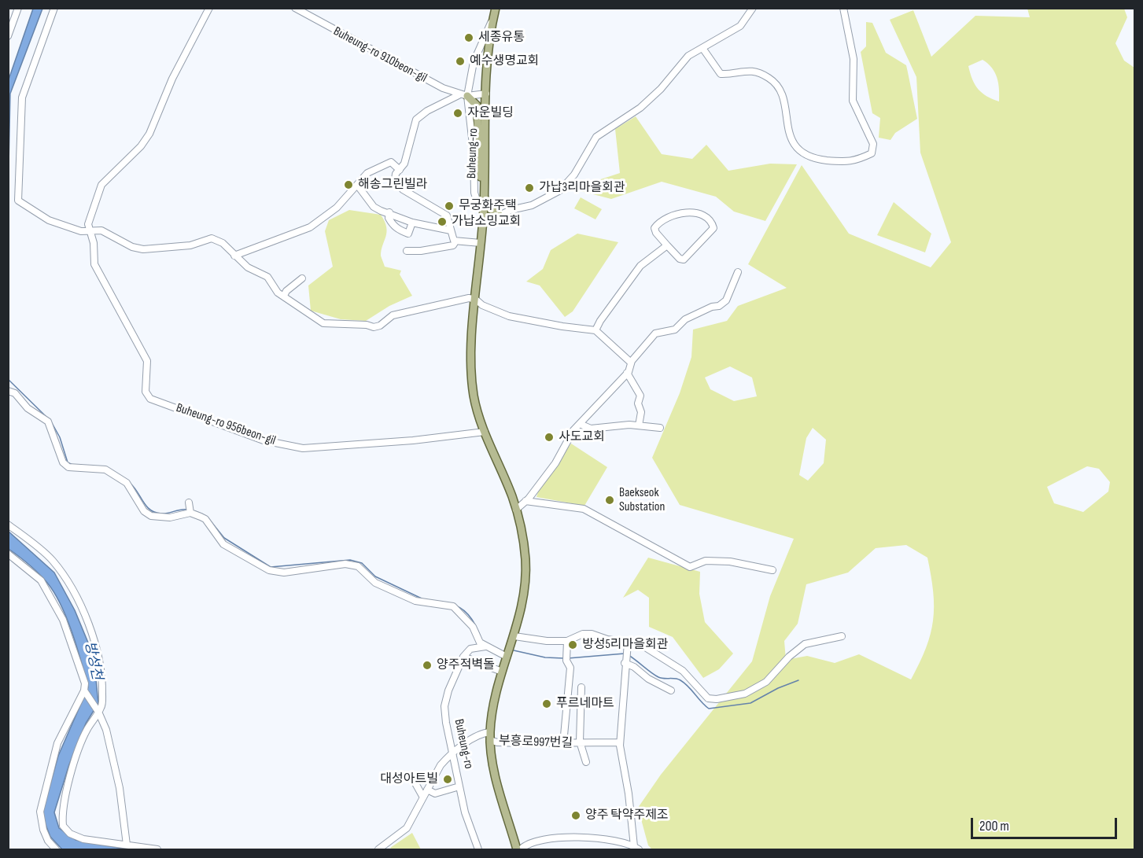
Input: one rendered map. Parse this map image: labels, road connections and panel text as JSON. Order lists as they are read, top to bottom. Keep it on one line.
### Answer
{"streets":{"main road":["Buheung-ro"],"street":["Buheung-ro 910beon-gil","Buheung-ro 956beon-gil","부흥로997번길"]},"crossings":[["Buheung-ro 910beon-gil","Buheung-ro"],["Buheung-ro","Buheung-ro 956beon-gil"],["Buheung-ro","부흥로997번길"]],"water":["방성천"],"places":["세종유통","예수생명교회","자운빌딩","해송그린빌라","가납3리마을회관","무궁화주택","가납소밍교회","사도교회","Baekseok Substation","방성5리마을회관","양주적벽돌","푸르네마트","대성아트빌","양주 탁약주제조"],"scale_bar":"200 m"}
